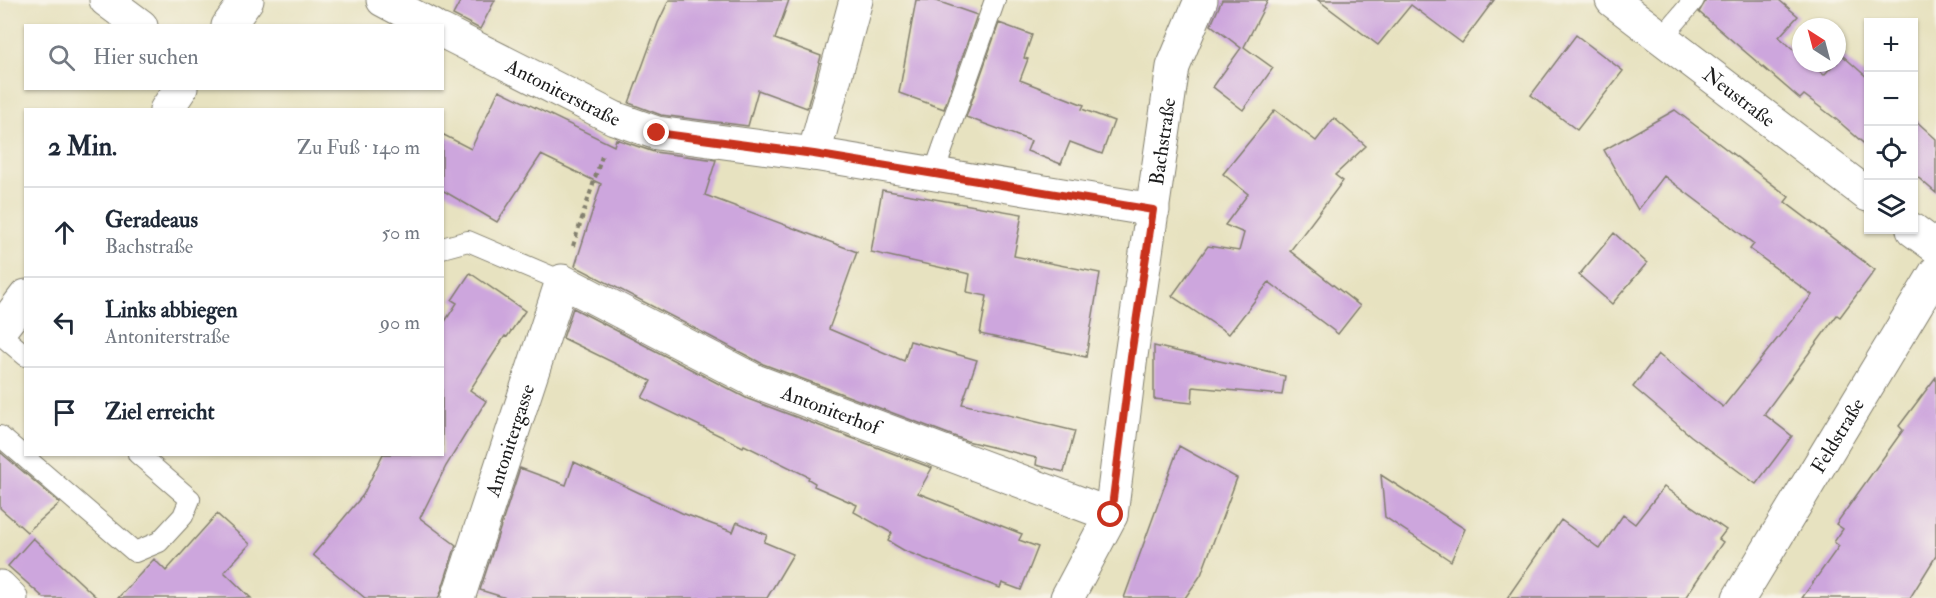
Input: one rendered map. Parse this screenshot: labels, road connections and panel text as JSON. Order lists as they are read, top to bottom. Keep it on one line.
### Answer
{"streets":{"street":["Antoniterstraße","Neustraße","Bachstraße","Antoniterhof","Feldstraße","Antonitergasse"]},"crossings":[["Antoniterstraße","Bachstraße"],["Bachstraße","Antoniterhof"],["Antoniterhof","Antonitergasse"]],"north":"top left","page":{"map_buttons":["+","−"],"search":"Hier suchen","heading":["2 Min.","Zu Fuß · 140 m"],"list":[["Geradeaus","Bachstraße","50 m"],["Links abbiegen","Antoniterstraße","90 m"],"Ziel erreicht"]}}
